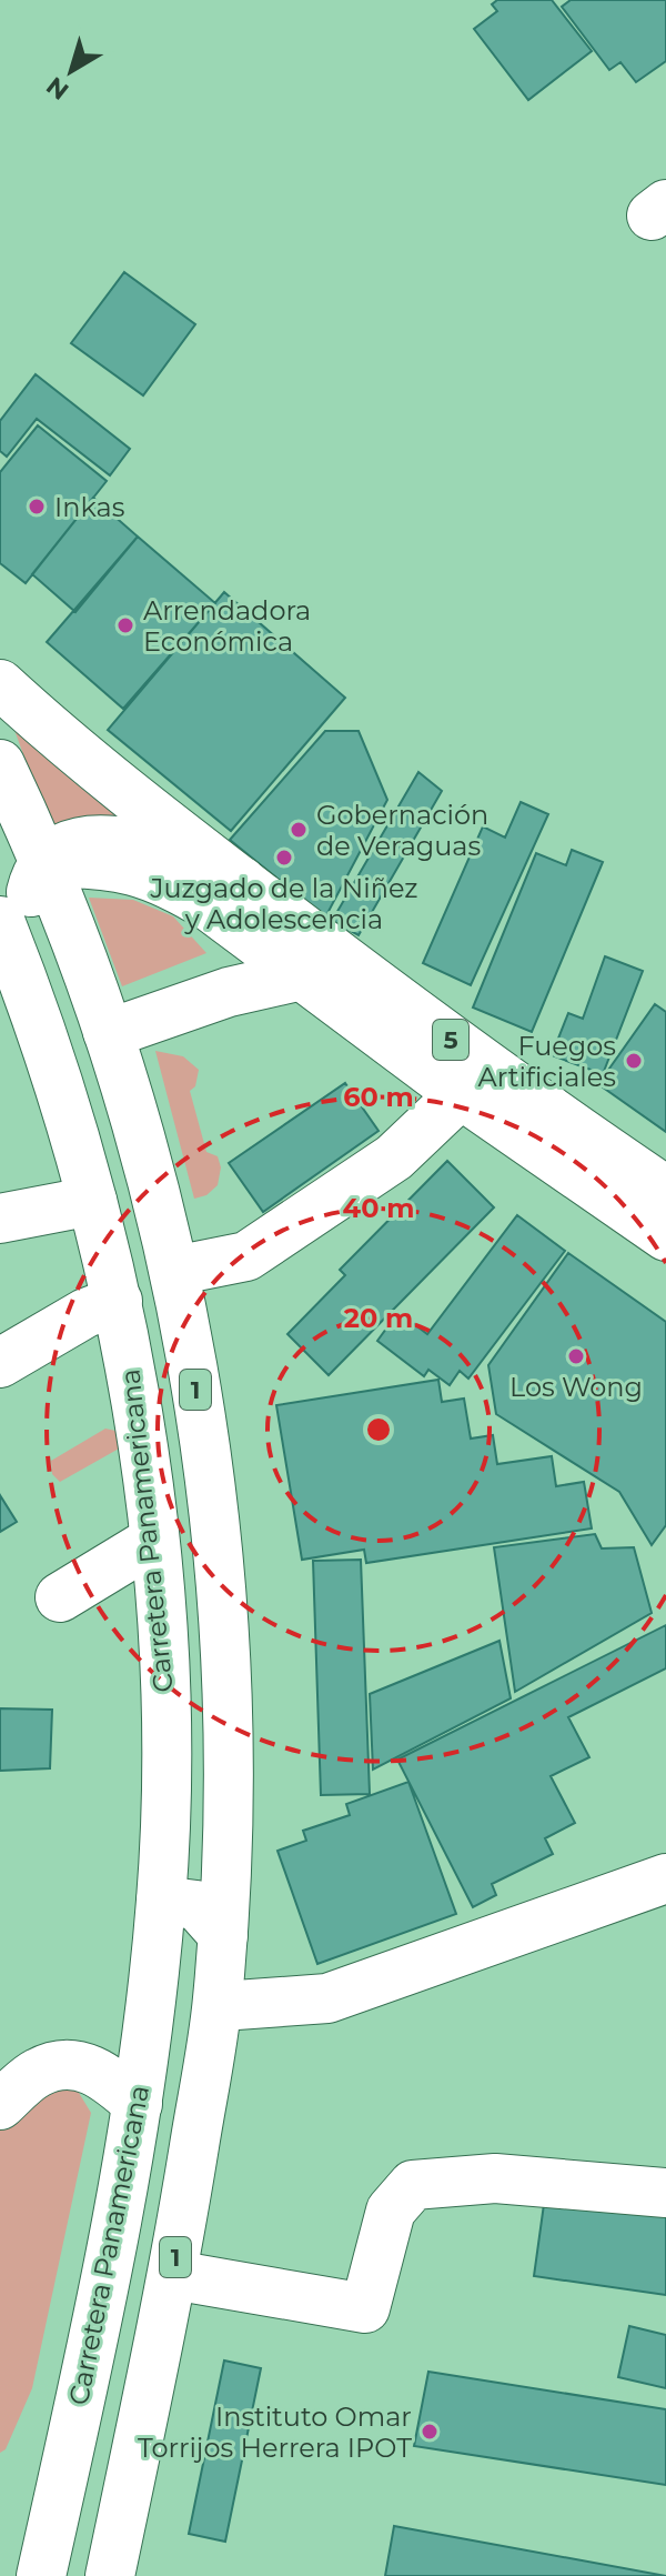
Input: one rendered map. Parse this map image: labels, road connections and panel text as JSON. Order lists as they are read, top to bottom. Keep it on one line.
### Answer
{"streets":{"main road":["5","1","Carretera Panamericana"]},"crossings":[["5","1"]],"places":["Inkas","Arrendadora Económica","Gobernación de Veraguas","Juzgado de la Niñez y Adolescencia","Fuegos Artificiales","Los Wong","Instituto Omar Torrijos Herrera IPOT"],"north":"bottom left","rings":["60 m","40 m","20 m"]}
